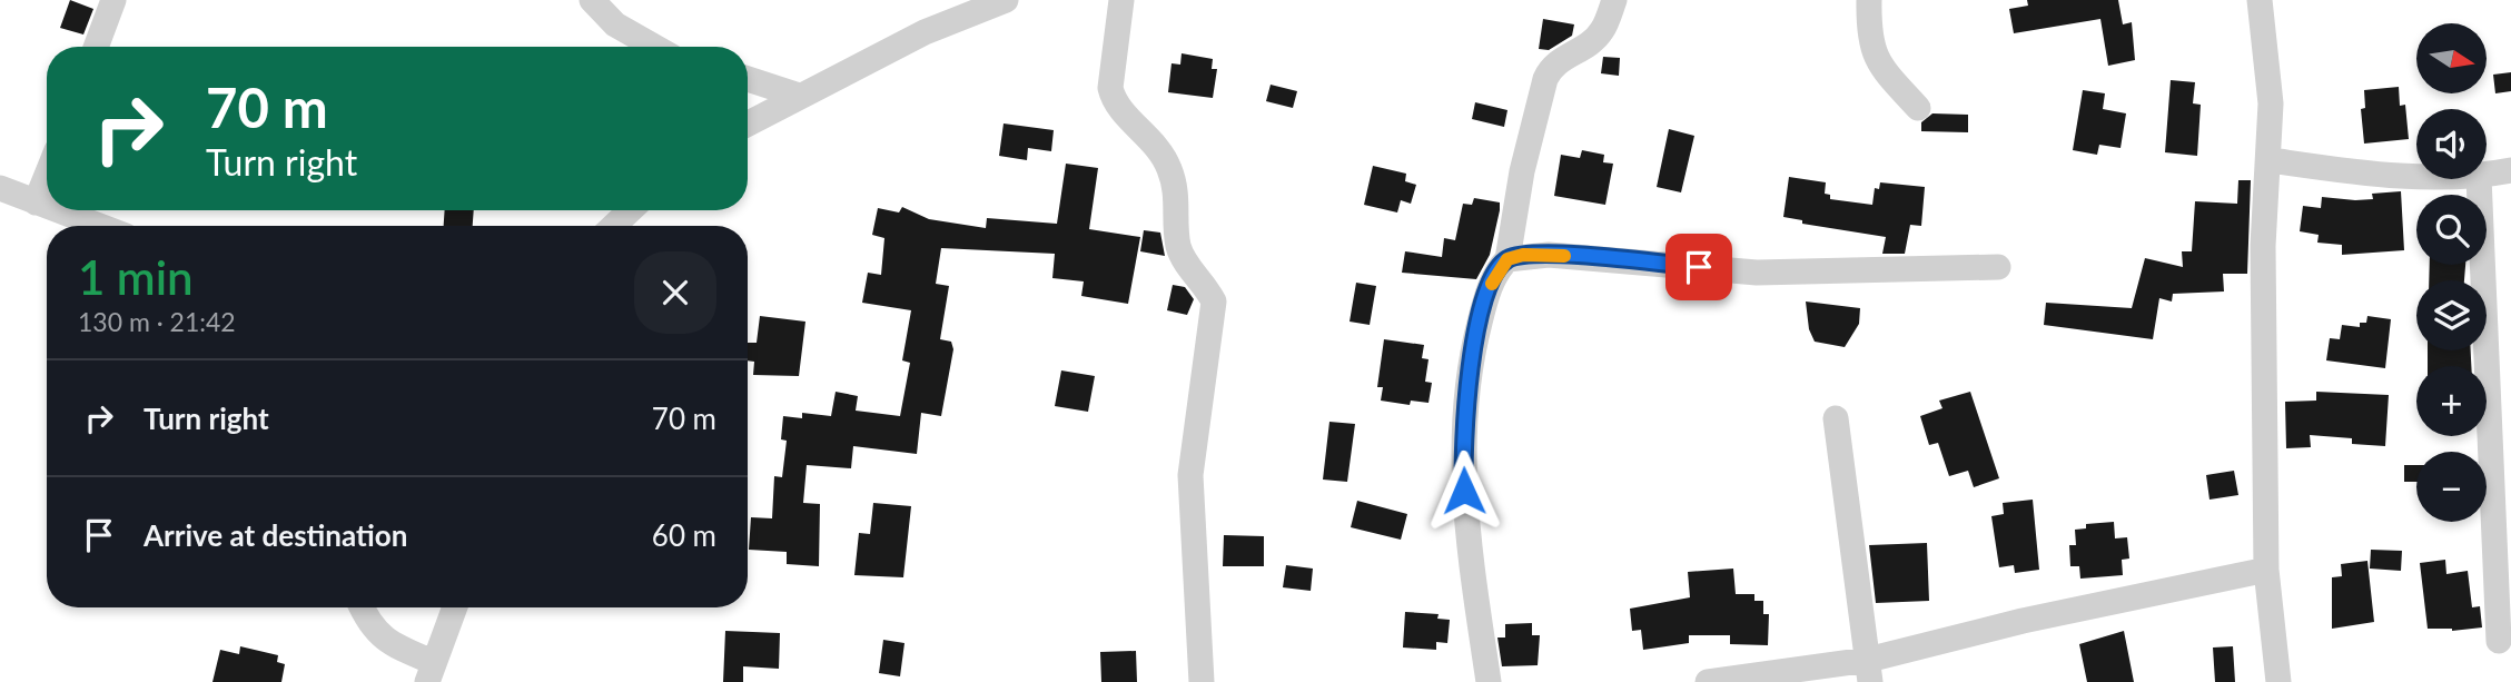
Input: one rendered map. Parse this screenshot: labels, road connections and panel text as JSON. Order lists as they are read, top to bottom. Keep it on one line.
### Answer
{"north":"right","page":{"map_buttons":["+","−"],"turn":["70 m","Turn right"],"heading":["1 min","130 m · 21:42"],"list":[{"name":"Turn right","value":"70 m"},{"name":"Arrive at destination","value":"60 m"}]}}
